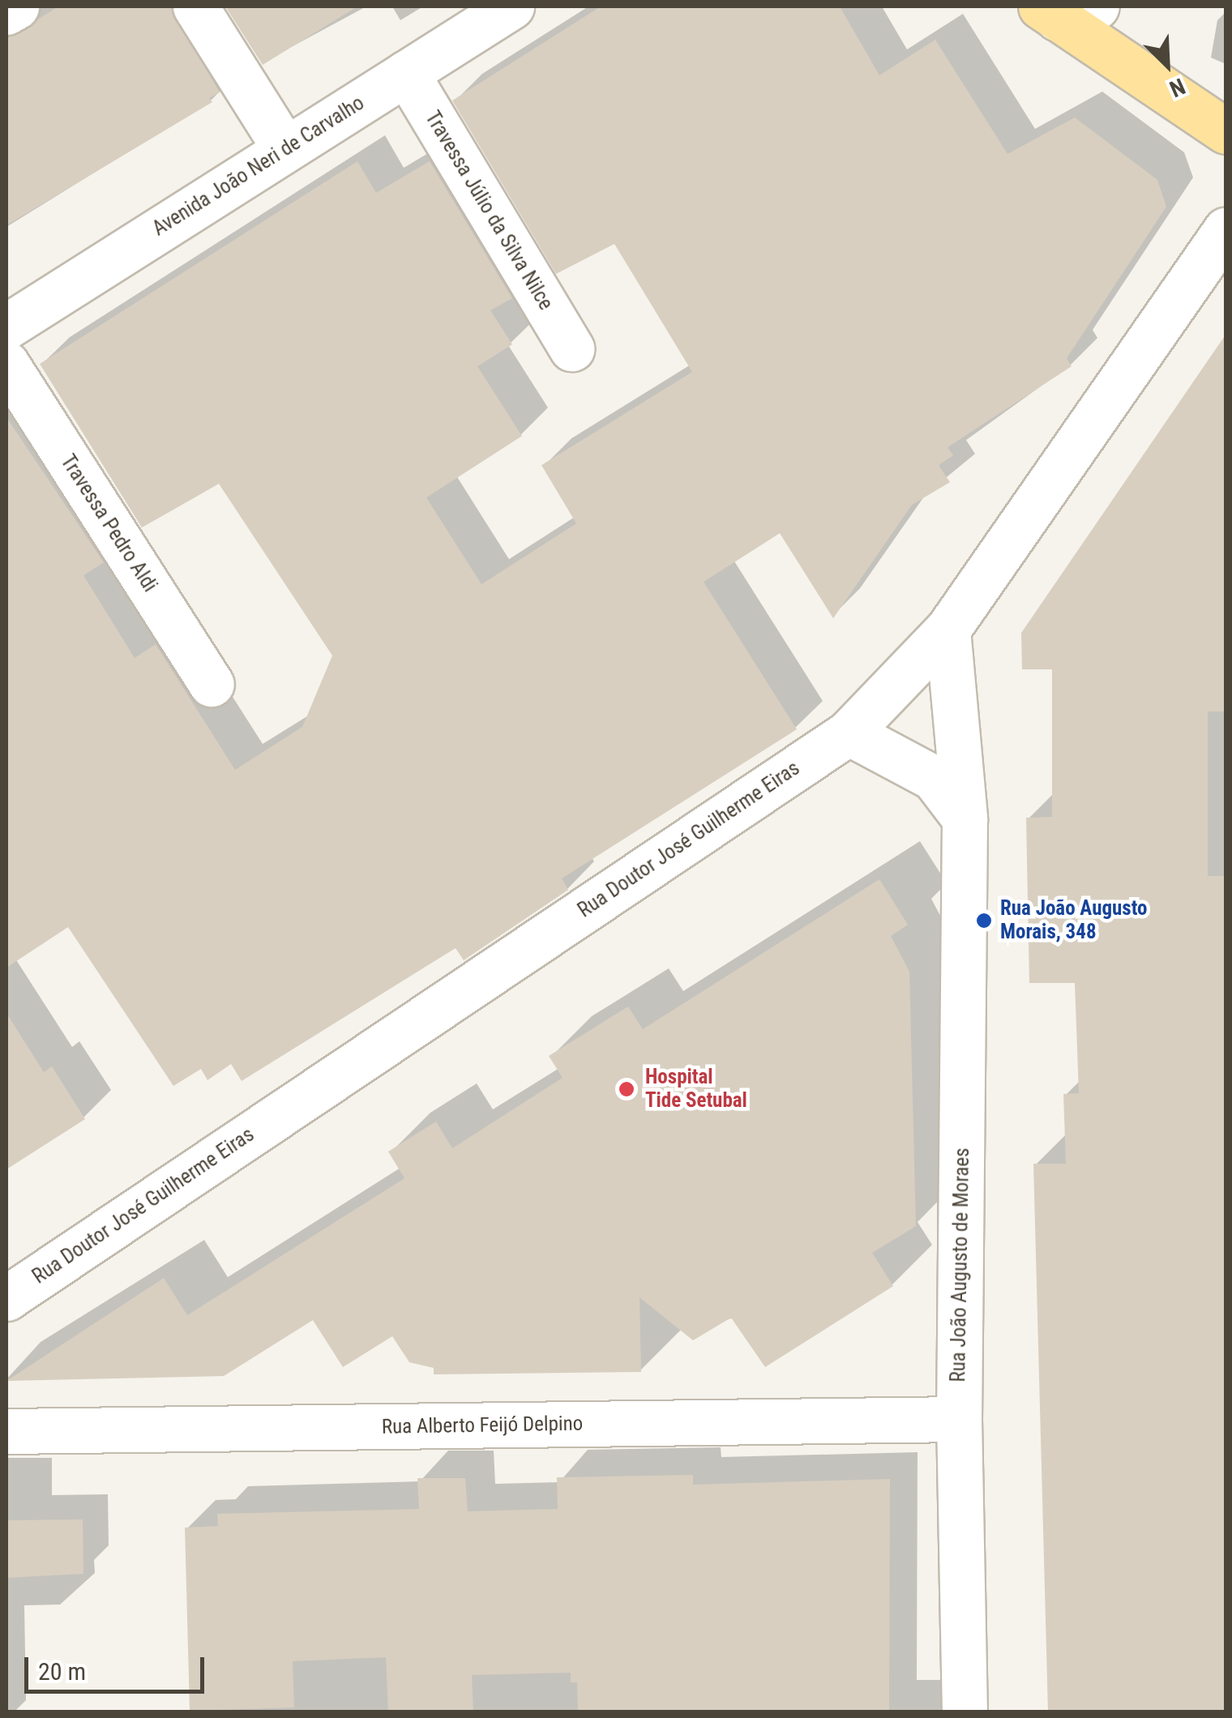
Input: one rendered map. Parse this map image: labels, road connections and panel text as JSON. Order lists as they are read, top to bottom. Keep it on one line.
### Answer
{"streets":{"street":["Avenida João Neri de Carvalho","Travessa Júlio da Silva Nilce","Travessa Pedro Aldi","Rua Doutor José Guilherme Eiras","Rua João Augusto de Moraes","Rua Alberto Feijó Delpino"]},"crossings":[["Avenida João Neri de Carvalho","Travessa Júlio da Silva Nilce"],["Rua Doutor José Guilherme Eiras","Rua João Augusto de Moraes"],["Rua João Augusto de Moraes","Rua Alberto Feijó Delpino"]],"places":["Rua João Augusto Morais, 348","Hospital Tide Setubal"],"scale_bar":"20 m","north":"bottom right"}
